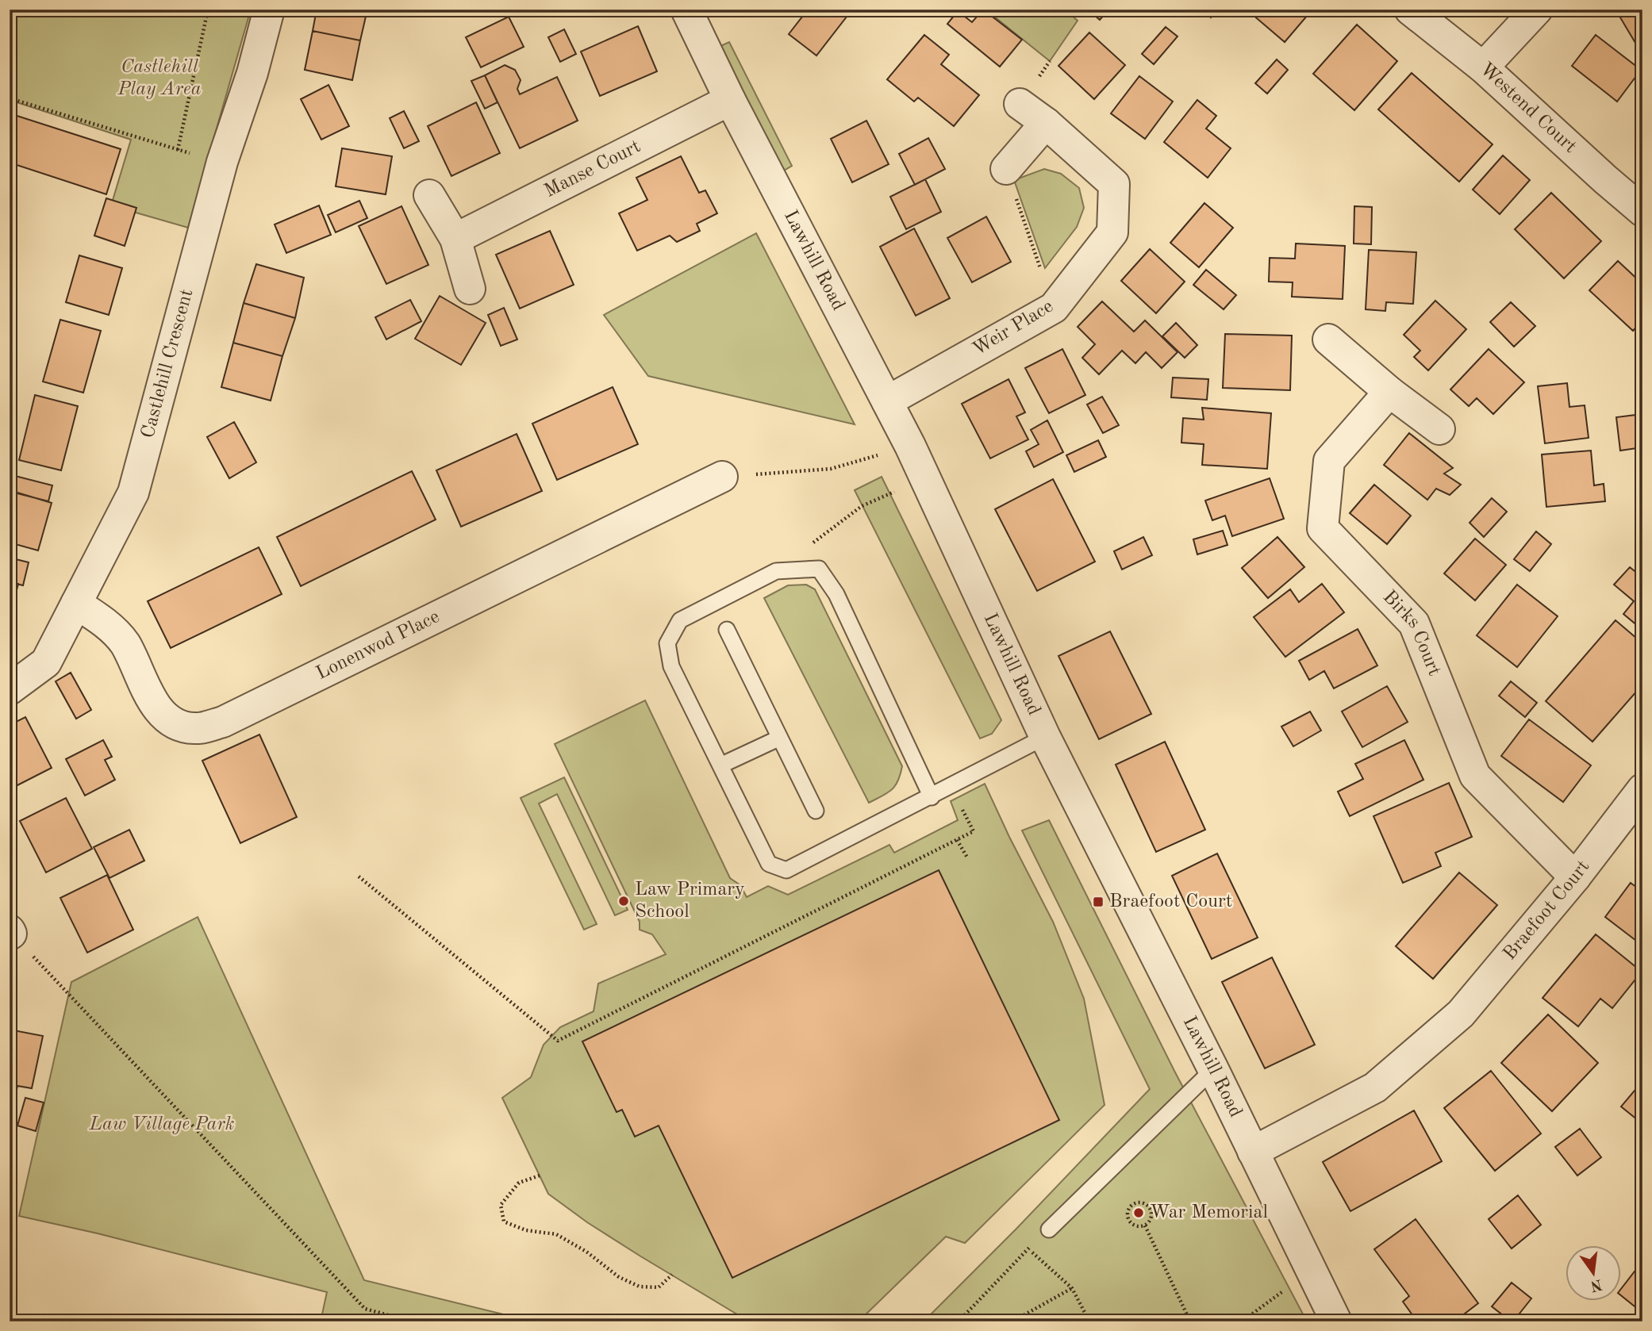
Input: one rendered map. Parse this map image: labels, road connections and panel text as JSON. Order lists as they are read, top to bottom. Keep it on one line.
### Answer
{"streets":{"street":["Westend Court","Manse Court","Lawhill Road","Weir Place","Castlehill Crescent","Birks Court","Lonenwod Place","Braefoot Court"]},"crossings":[["Manse Court","Lawhill Road"],["Lawhill Road","Weir Place"],["Lawhill Road","Braefoot Court"],["Castlehill Crescent","Lonenwod Place"],["Birks Court","Braefoot Court"]],"parks":["Castlehill Play Area","Law Village Park"],"places":{"other":["Law Primary School","War Memorial"],"transit":["Braefoot Court"]},"north":"bottom"}
